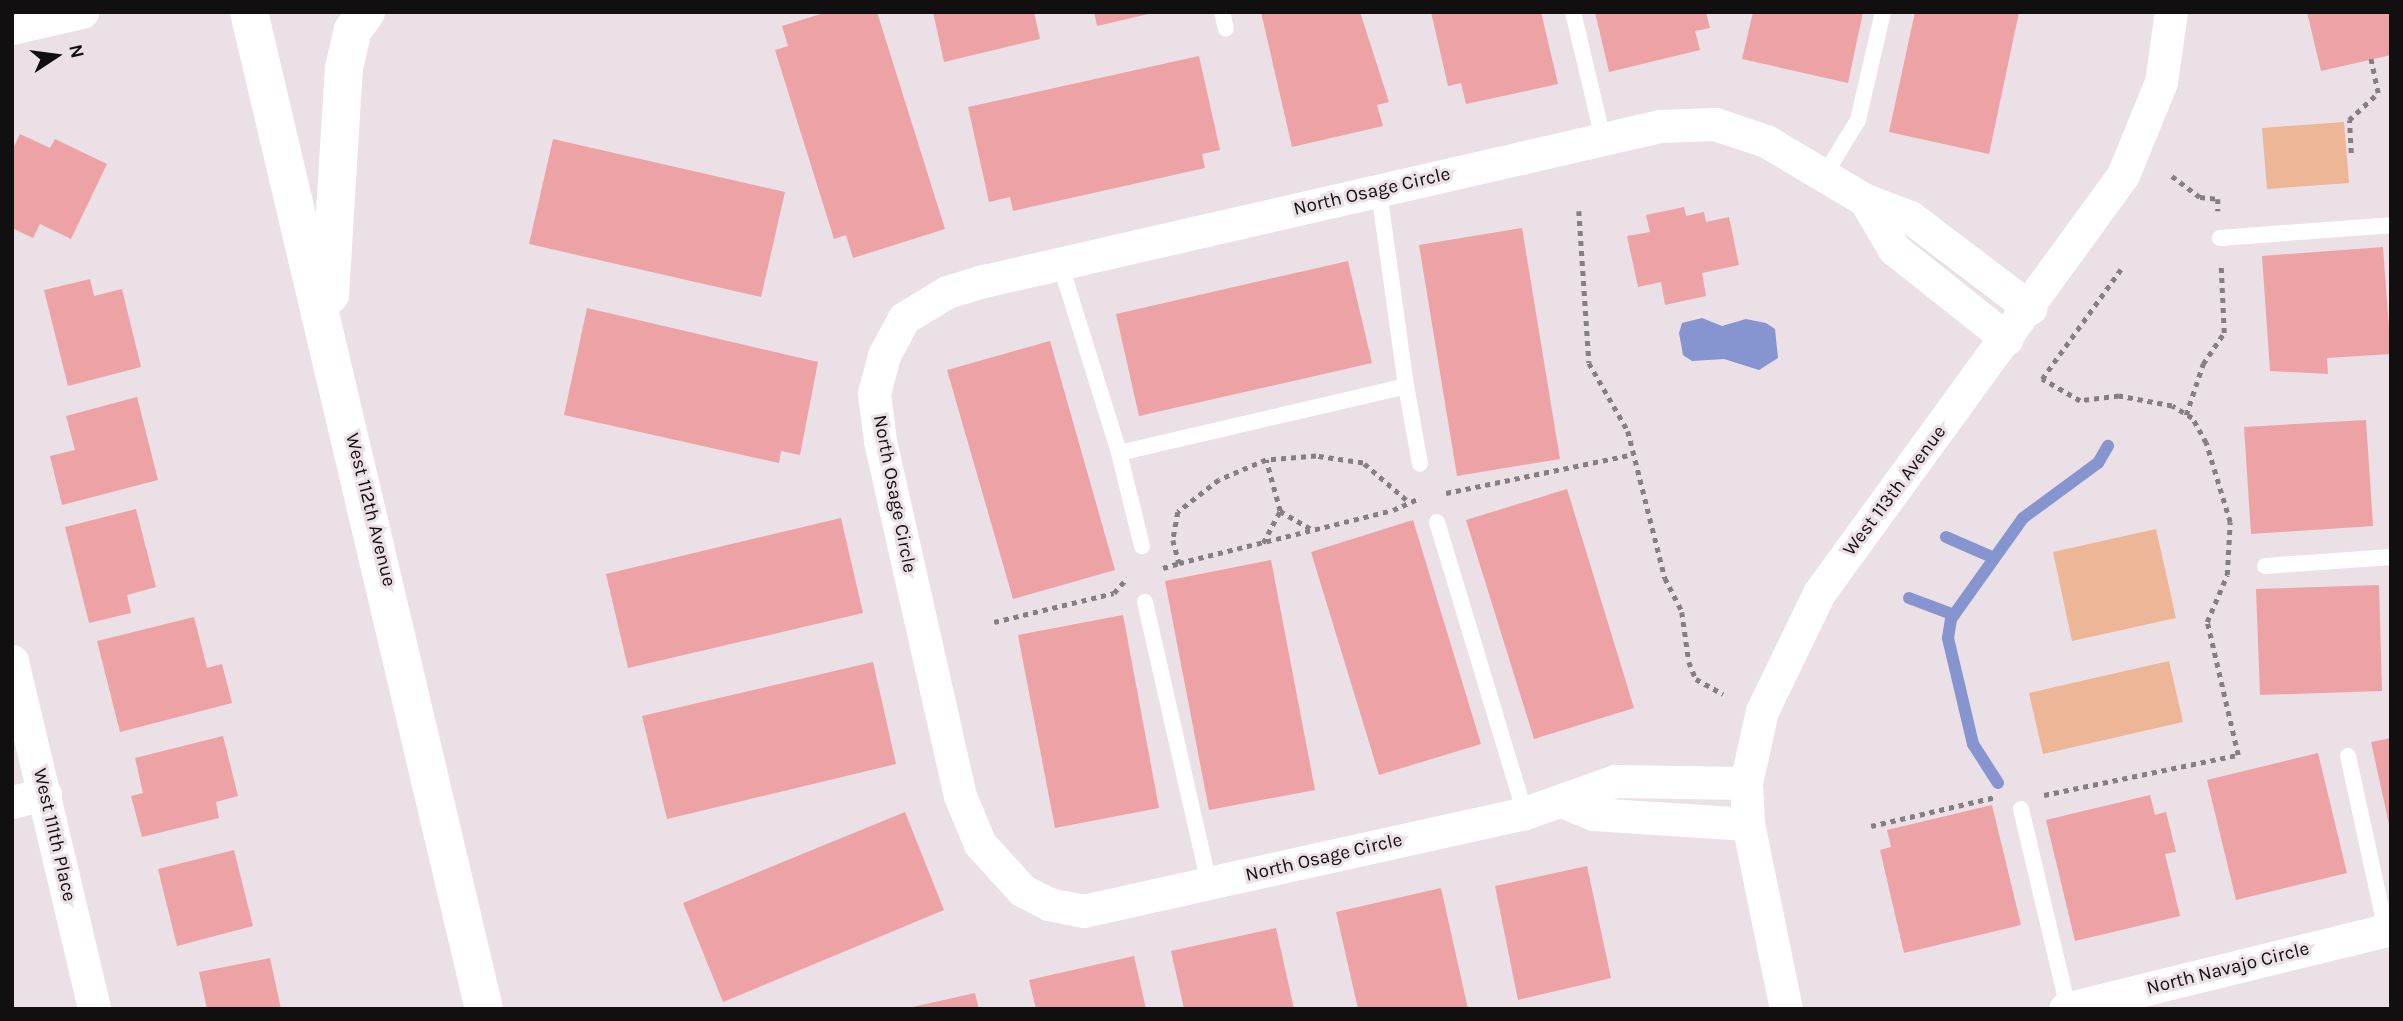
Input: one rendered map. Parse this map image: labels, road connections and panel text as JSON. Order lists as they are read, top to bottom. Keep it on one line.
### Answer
{"streets":{"main road":["West 112th Avenue"],"street":["North Osage Circle","West 113th Avenue","West 111th Place","North Navajo Circle"]},"crossings":[["North Osage Circle","West 113th Avenue"]],"north":"right"}
